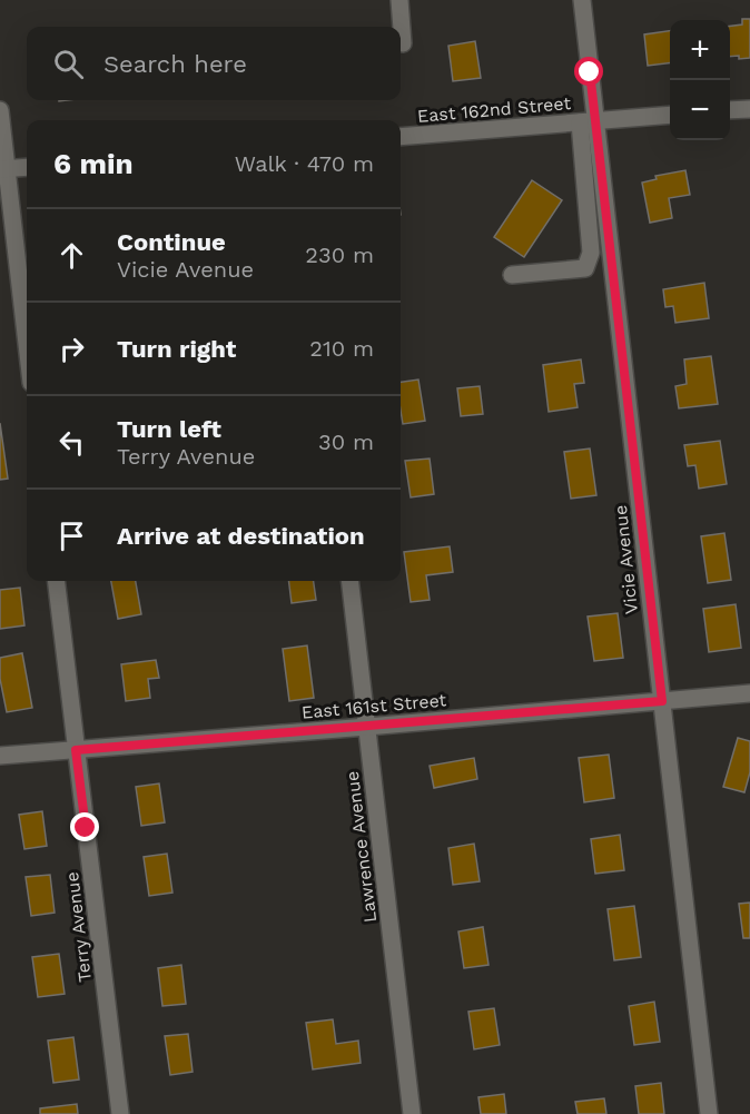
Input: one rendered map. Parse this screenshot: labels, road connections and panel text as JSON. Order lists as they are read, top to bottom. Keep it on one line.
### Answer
{"streets":{"street":["East 162nd Street","Vicie Avenue","East 161st Street","Lawrence Avenue","Terry Avenue"]},"crossings":[["East 162nd Street","Vicie Avenue"],["Vicie Avenue","East 161st Street"],["East 161st Street","Lawrence Avenue"],["East 161st Street","Terry Avenue"]],"page":{"map_buttons":["+","−"],"search":"Search here","heading":["6 min","Walk · 470 m"],"list":[["Continue","Vicie Avenue","230 m"],["Turn right","210 m"],["Turn left","Terry Avenue","30 m"],"Arrive at destination"]}}
